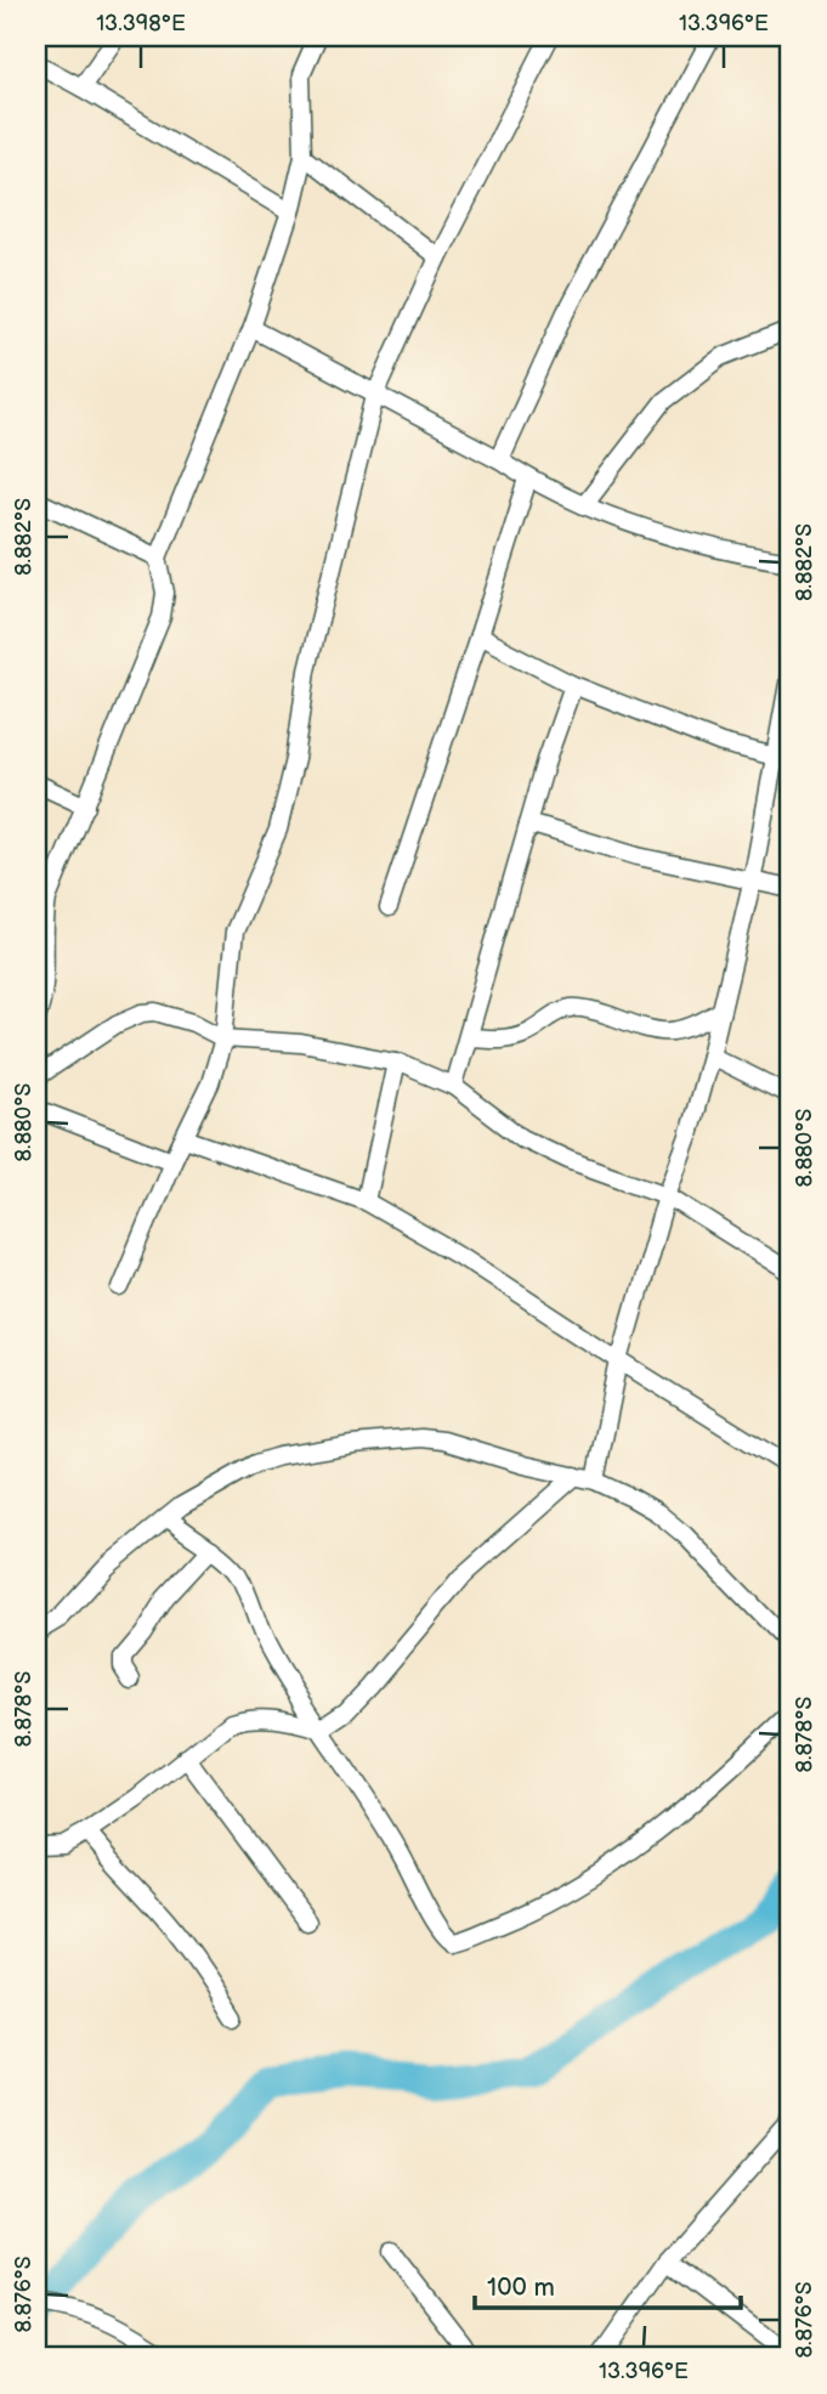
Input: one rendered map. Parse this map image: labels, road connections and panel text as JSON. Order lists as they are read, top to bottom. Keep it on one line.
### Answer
{"scale_bar":"100 m","coordinates":["13.398°E","13.396°E","8.882°S","8.880°S","8.878°S","8.876°S"]}
